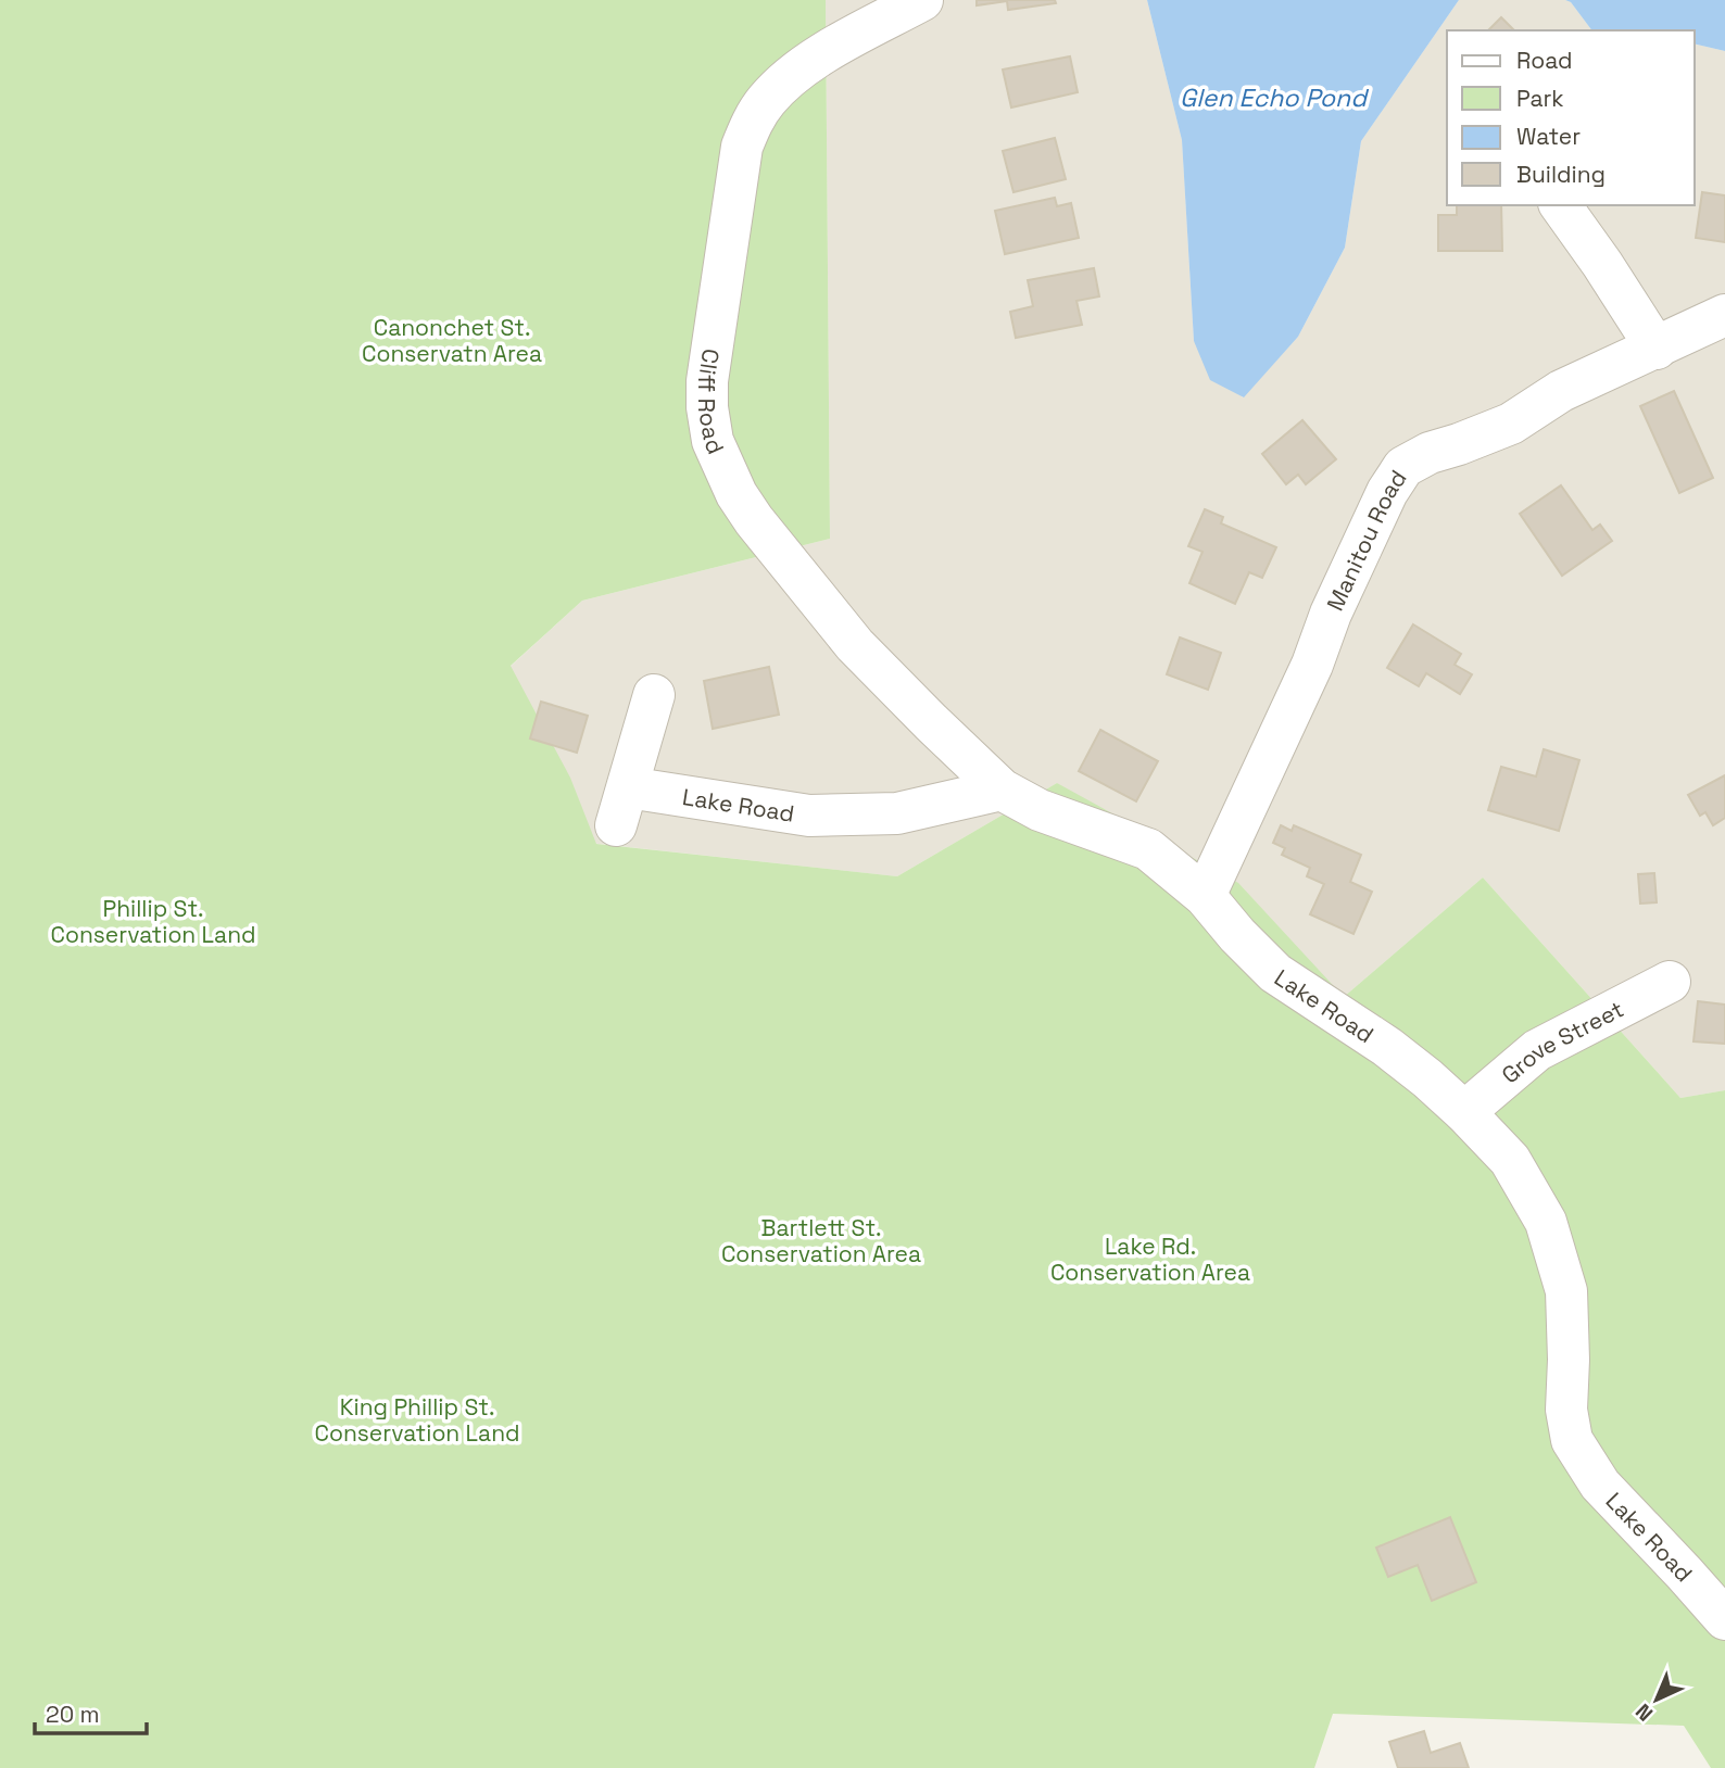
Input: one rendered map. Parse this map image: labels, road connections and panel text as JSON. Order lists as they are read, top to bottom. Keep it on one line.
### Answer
{"streets":{"street":["Cliff Road","Manitou Road","Lake Road","Grove Street"]},"crossings":[["Cliff Road","Lake Road"],["Manitou Road","Lake Road"],["Lake Road","Grove Street"]],"water":["Glen Echo Pond"],"parks":["Canonchet St. Conservatn Area","Phillip St. Conservation Land","Bartlett St. Conservation Area","Lake Rd. Conservation Area","King Phillip St. Conservation Land"],"legend":["Road","Park","Water","Building"],"scale_bar":"20 m","north":"bottom left"}
